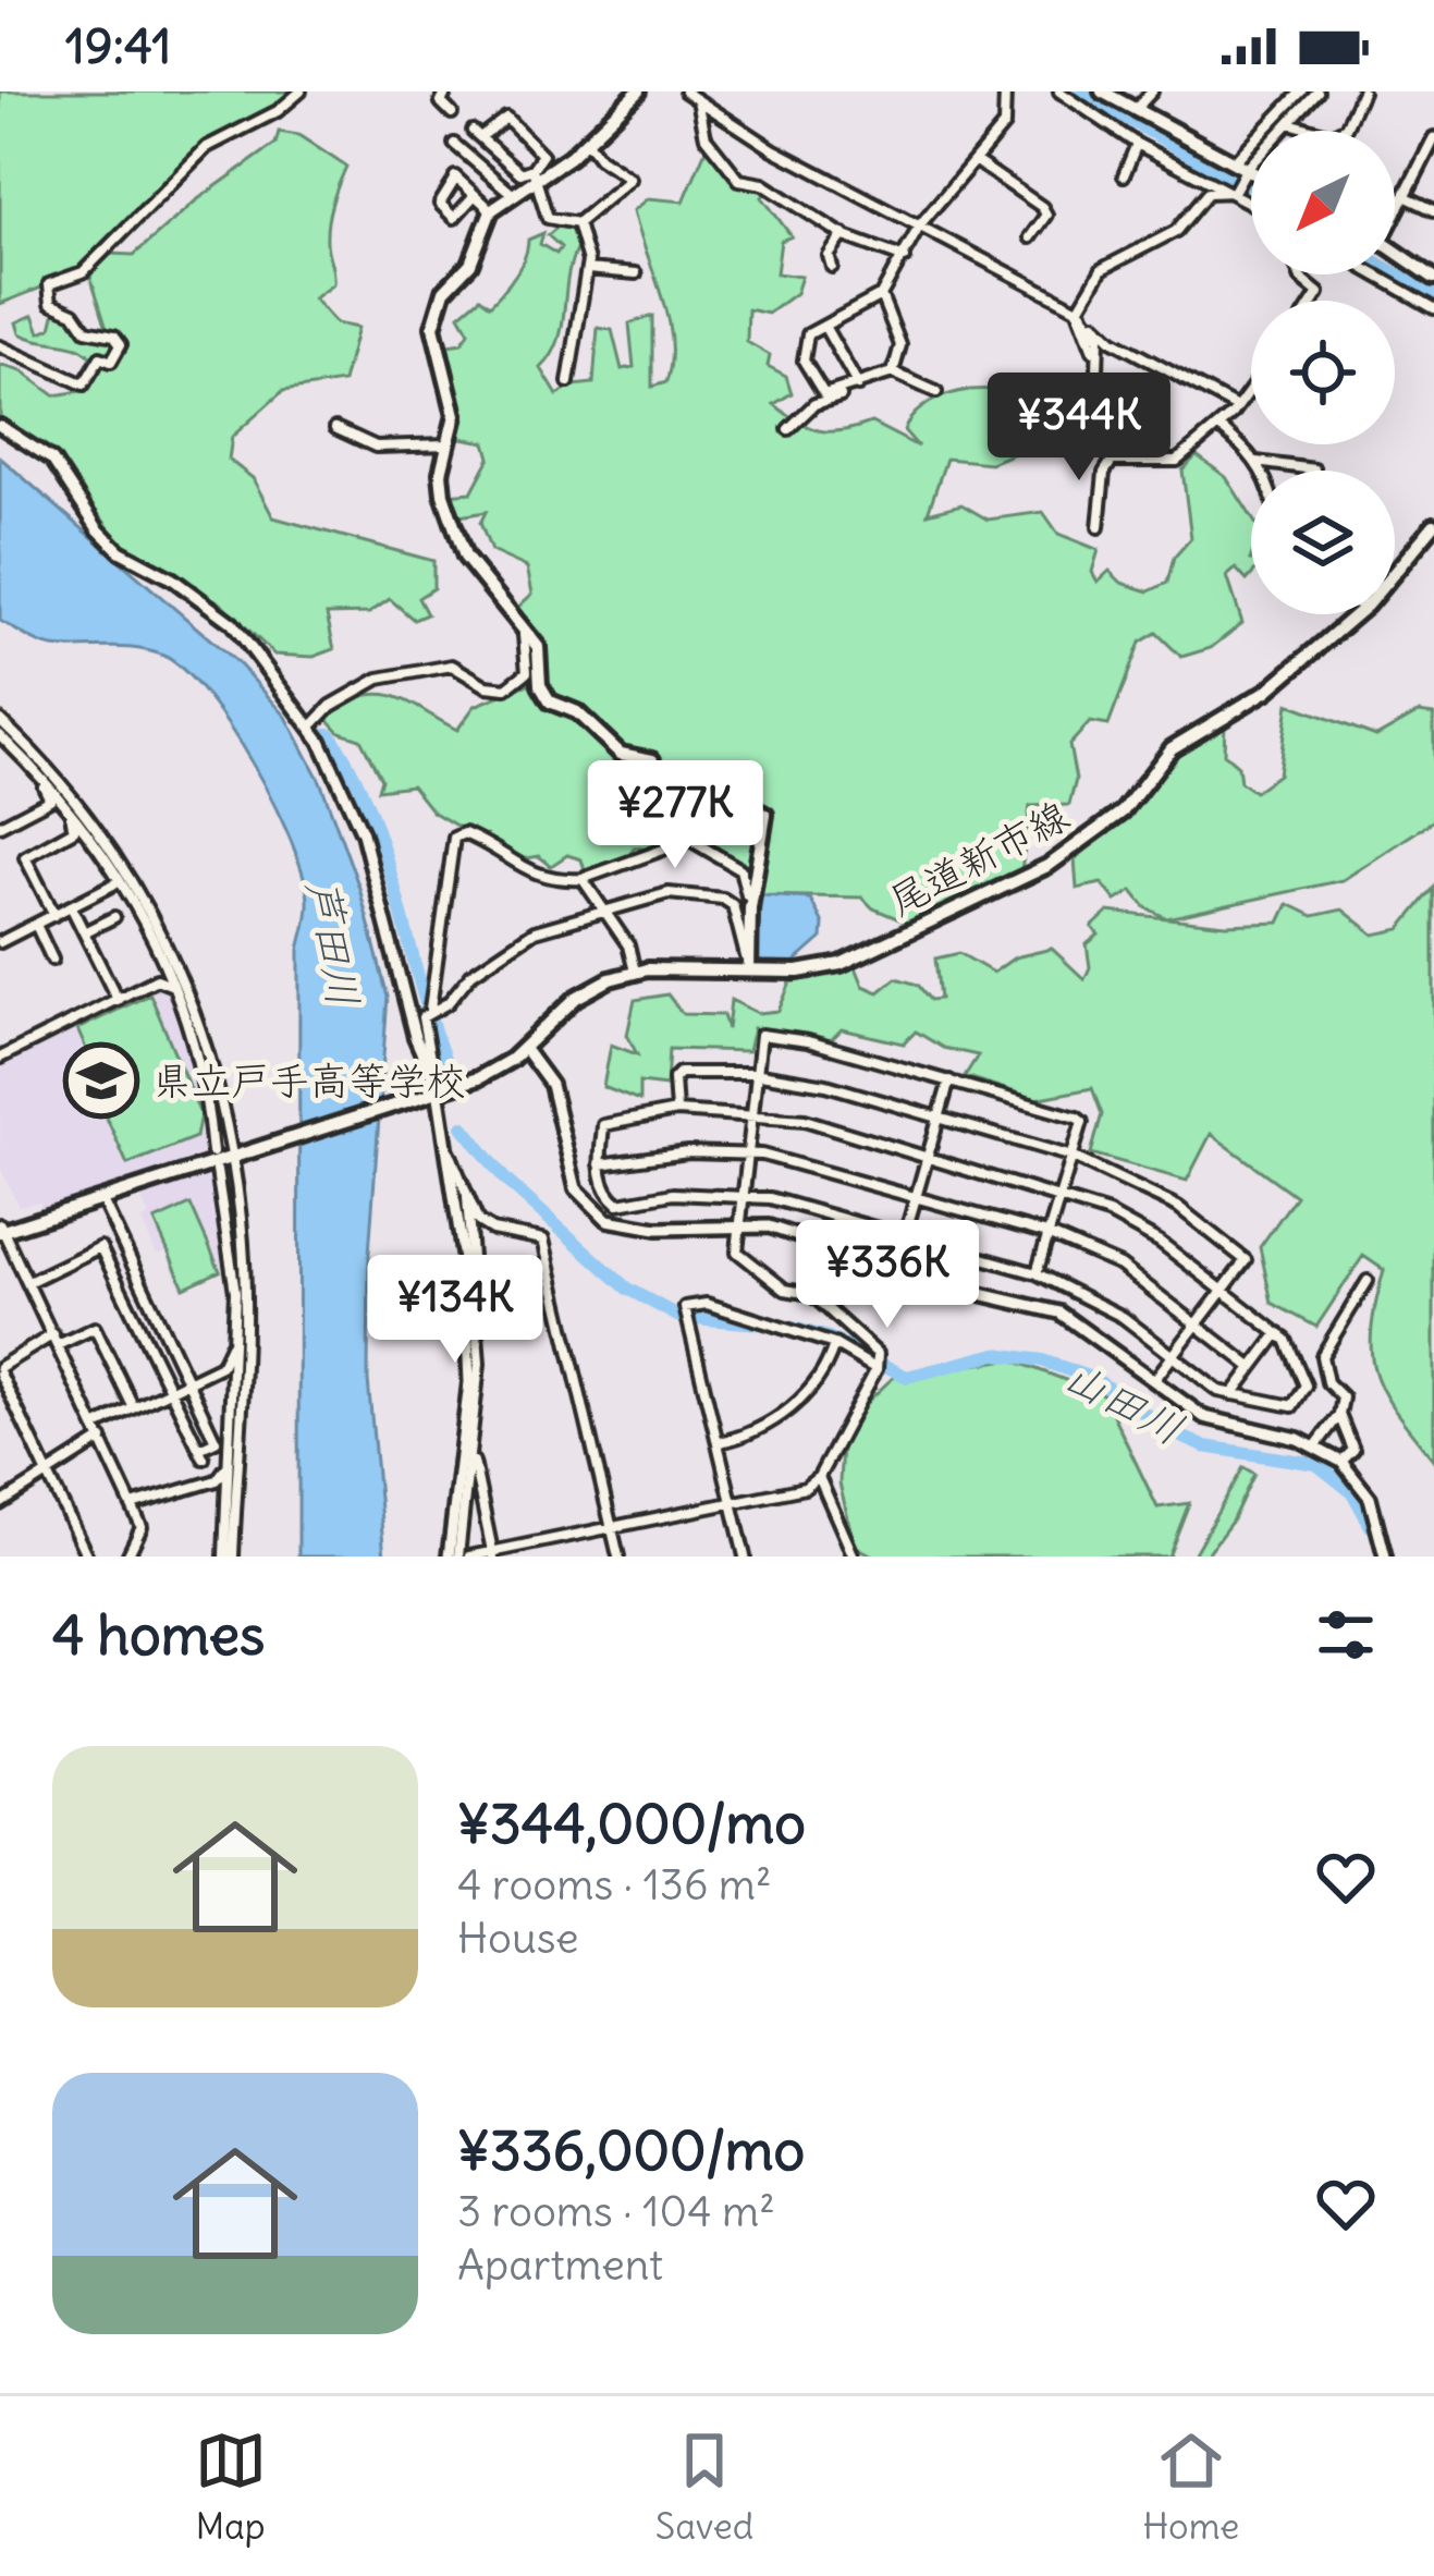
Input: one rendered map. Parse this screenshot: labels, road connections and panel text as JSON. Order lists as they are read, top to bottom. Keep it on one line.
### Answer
{"streets":{"main road":["尾道新市線"]},"water":["芦田川","山田川"],"places":{"school or university":["県立戸手高等学校"]},"north":"bottom left","page":{"status":"19:41","price":["¥344K","¥277K","¥336K","¥134K"],"heading":"4 homes","list":[{"name":"¥344,000/mo","note":"4 rooms · 136 m² · House"},{"name":"¥336,000/mo","note":"3 rooms · 104 m² · Apartment"}],"tabs":["Map","Saved","Home"]}}
